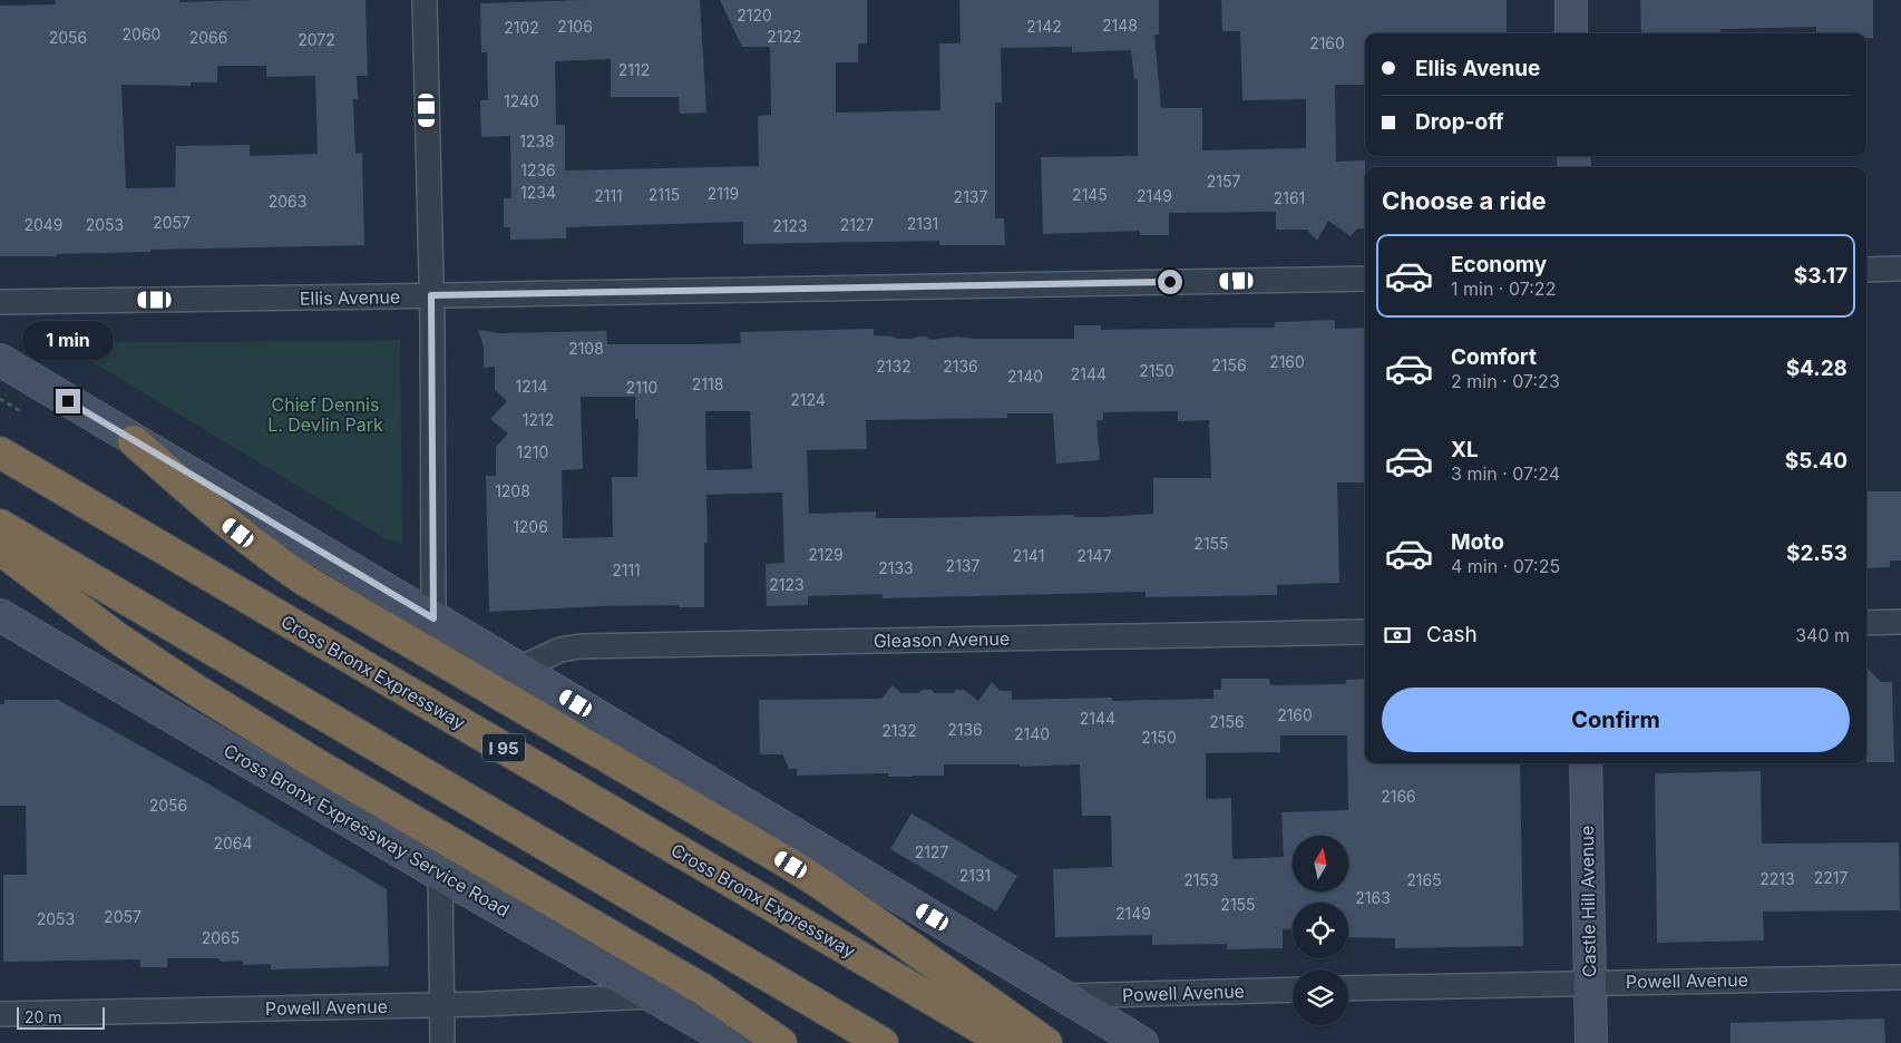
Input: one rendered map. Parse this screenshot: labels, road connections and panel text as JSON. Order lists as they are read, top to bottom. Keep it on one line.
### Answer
{"streets":{"highway":["Cross Bronx Expressway","I 95"],"main road":["Cross Bronx Expressway Service Road","Castle Hill Avenue"],"street":["Ellis Avenue","Gleason Avenue","Powell Avenue"]},"crossings":[["Cross Bronx Expressway Service Road","Powell Avenue"],["Castle Hill Avenue","Powell Avenue"]],"parks":["Chief Dennis L. Devlin Park"],"house_numbers":["2120","2148","2106","2142","2102","2060","2122","2056","2066","2072","2160","2112","1240","1238","1236","2157","1234","2119","2115","2145","2111","2149","2137","2161","2063","2057","2131","2049","2053","2127","2123","2108","2160","2156","2132","2136","2150","2144","2140","2118","1214","2110","2124","1212","1210","1208","1206","2155","2129","2141","2147","2137","2133","2111","2123","2160","2144","2156","2136","2132","2140","2150","2166","2056","2064","2127","2131","2217","2213","2153","2165","2163","2155","2149","2057","2053","2065"],"scale_bar":"20 m","north":"top","page":{"banner":["Ellis Avenue","Drop-off"],"heading":"Choose a ride","list":[{"name":"Economy","note":"1 min · 07:22","value":"$3.17"},{"name":"Comfort","note":"2 min · 07:23","value":"$4.28"},{"name":"XL","note":"3 min · 07:24","value":"$5.40"},{"name":"Moto","note":"4 min · 07:25","value":"$2.53"}],"bubble":"1 min","pay":["Cash","340 m"],"buttons":"Confirm","scale":"20 m"}}
